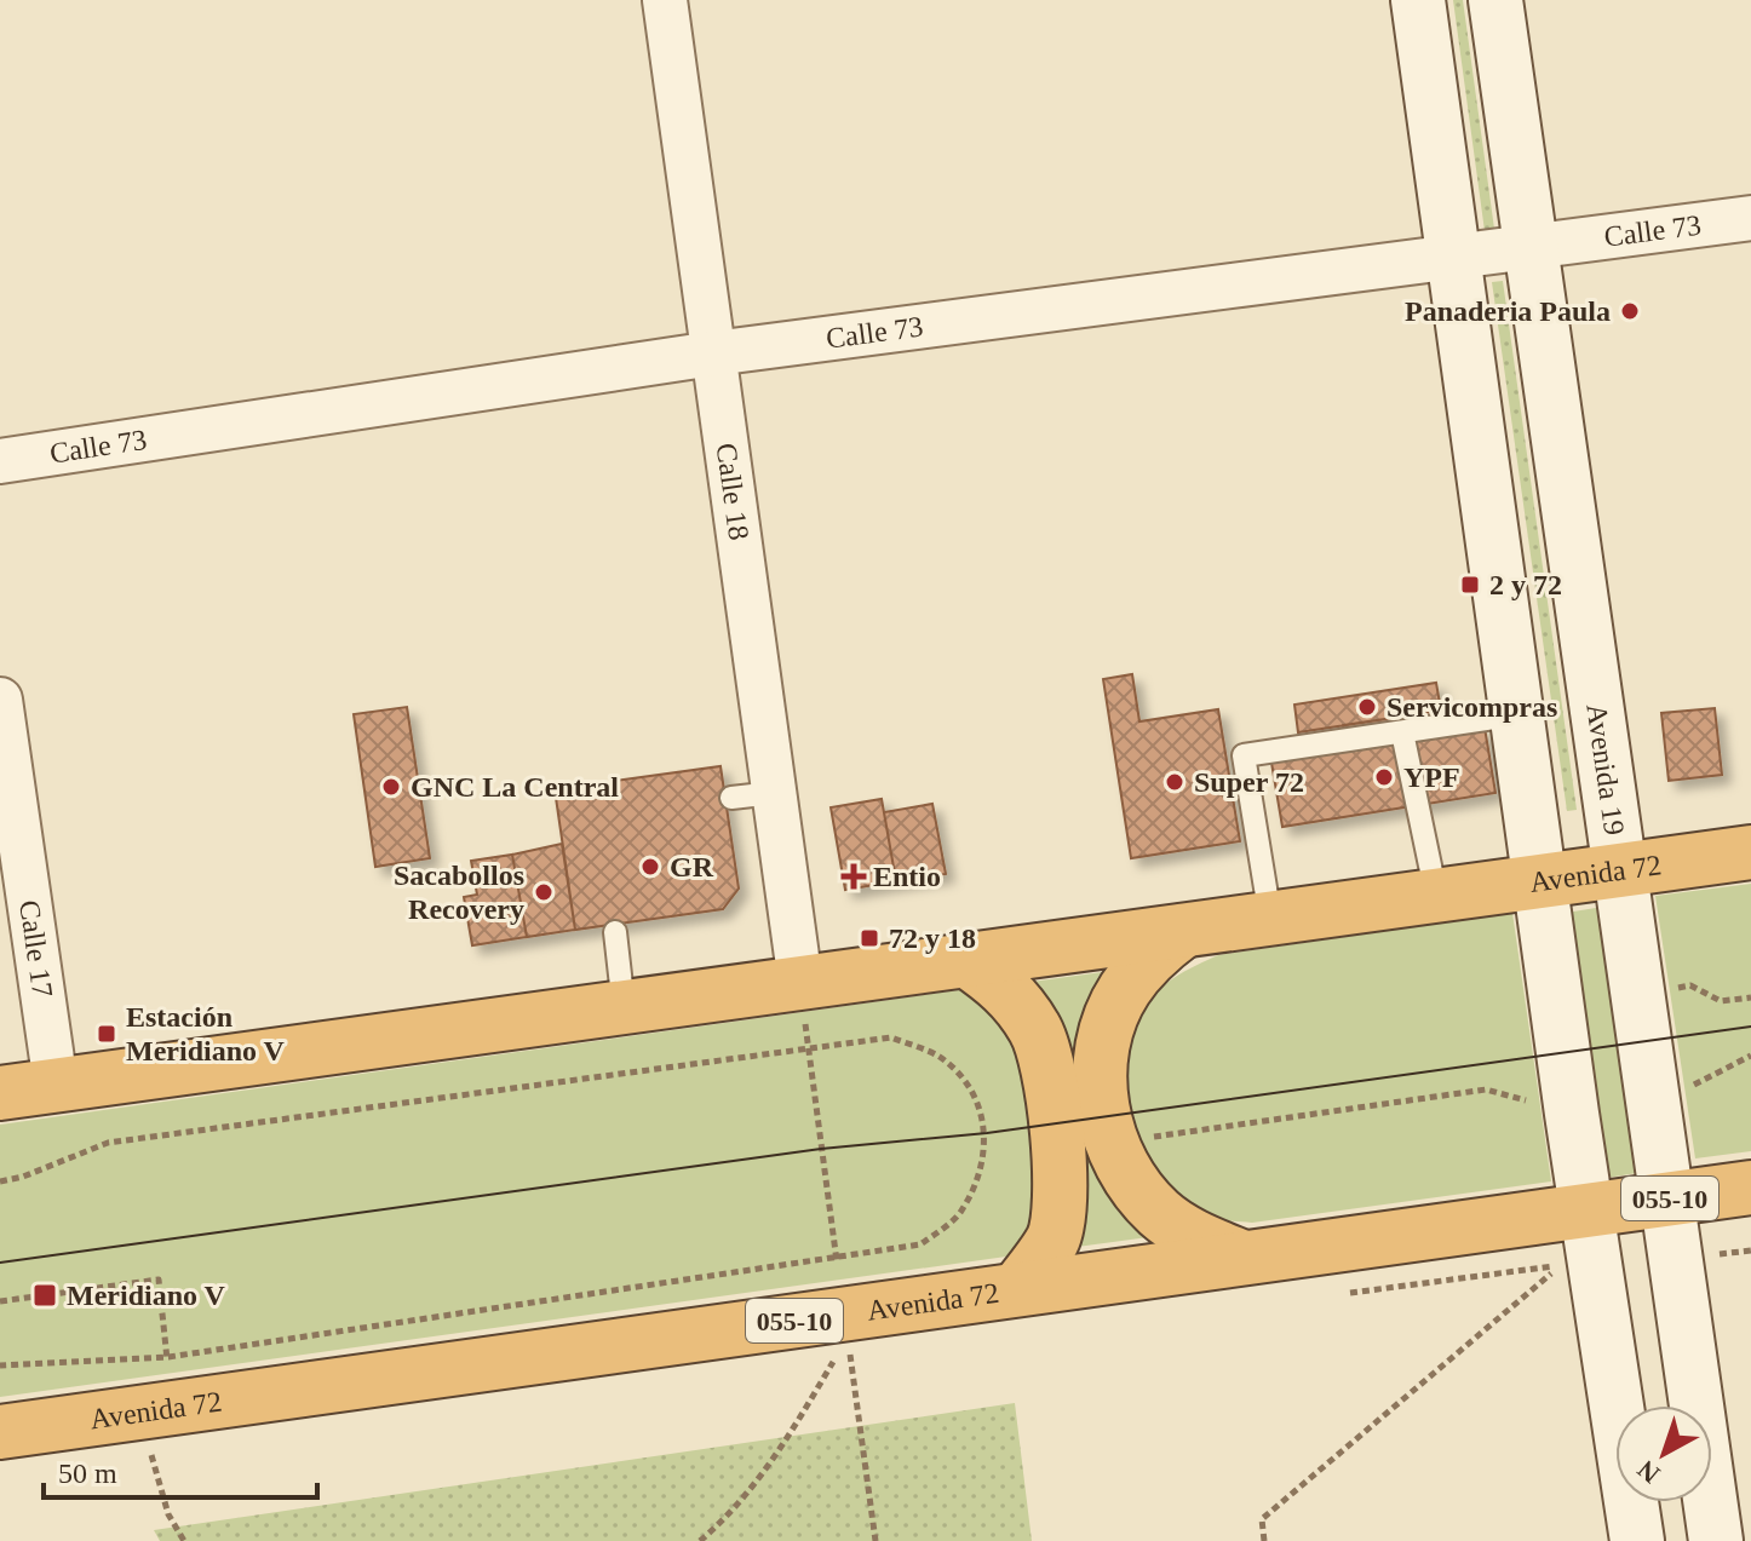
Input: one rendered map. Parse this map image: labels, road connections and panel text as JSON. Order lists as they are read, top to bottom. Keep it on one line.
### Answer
{"streets":{"highway":["Avenida 72","055-10"],"main road":["Avenida 19"],"street":["Calle 73","Calle 18","Calle 17"]},"crossings":[["Calle 73","Calle 18"],["Calle 73","Avenida 19"],["Calle 18","Avenida 72"],["Avenida 19","Avenida 72"],["Avenida 72","Calle 17"]],"places":{"other":["Panaderia Paula","Servicompras","YPF","Super 72","GNC La Central","GR","Sacabollos Recovery"],"transit":["2 y 72","72 y 18","Estación Meridiano V","Meridiano V"],"health":["Entio"]},"scale_bar":"50 m","north":"bottom left"}
